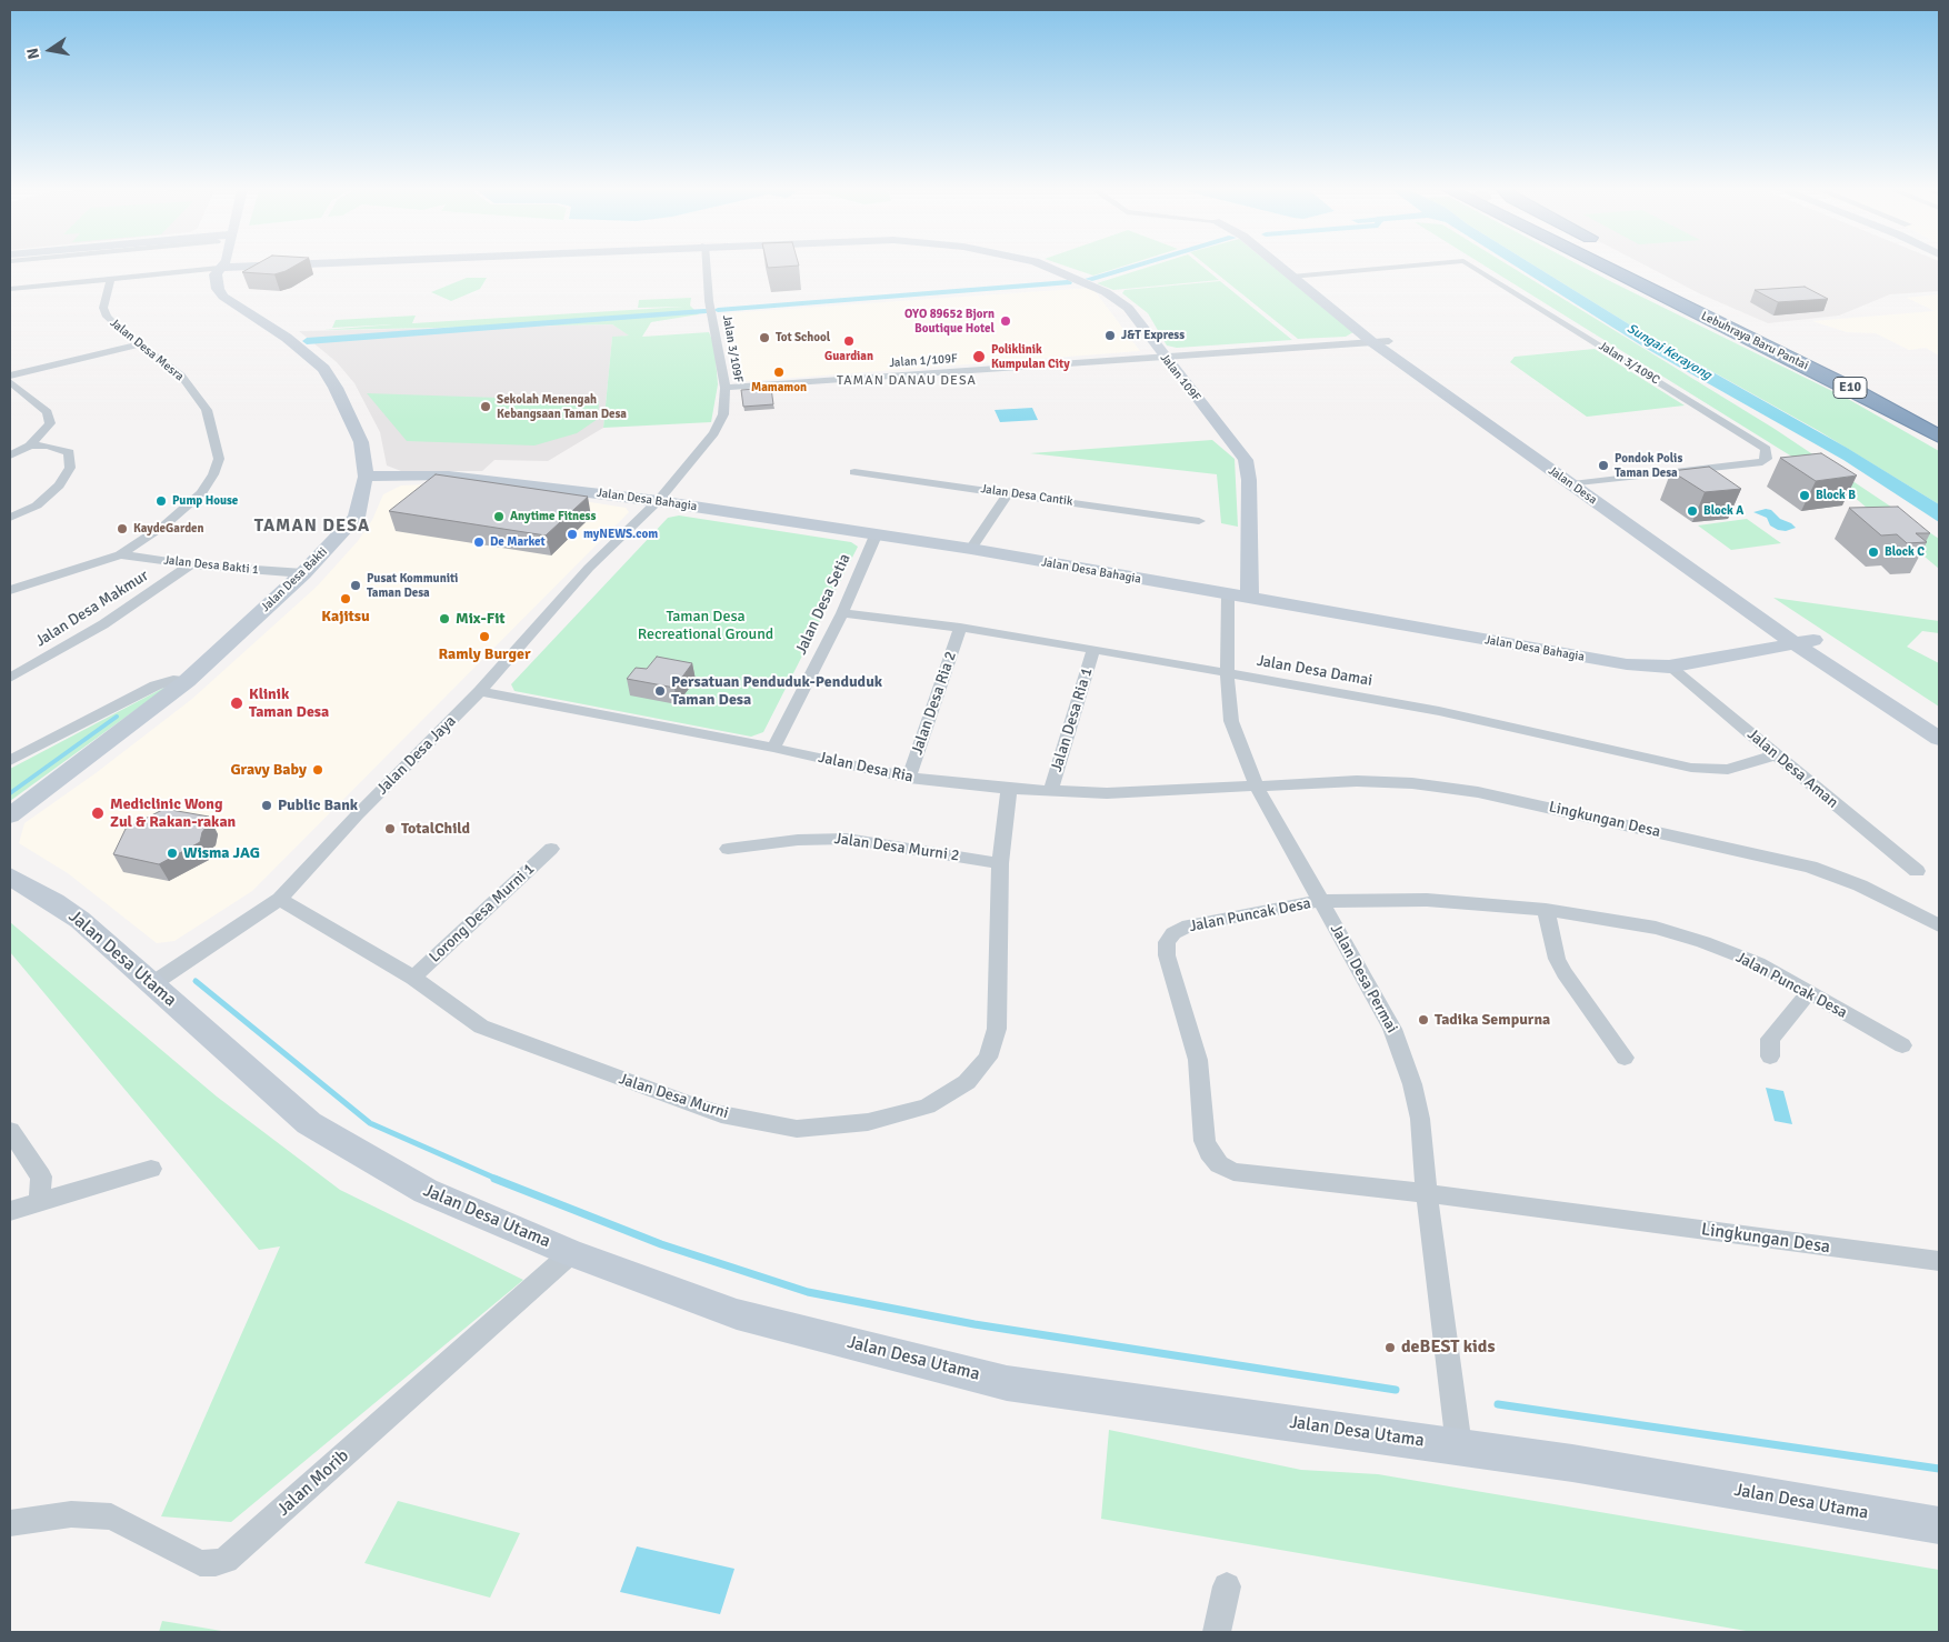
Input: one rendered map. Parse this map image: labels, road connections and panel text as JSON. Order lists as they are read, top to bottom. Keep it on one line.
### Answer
{"streets":{"highway":["Lebuhraya Baru Pantai","E10"],"street":["Jalan 3/109F","Jalan Desa Mesra","Jalan 1/109F","Jalan 3/109C","Jalan 109F","Jalan Desa","Jalan Desa Cantik","Jalan Desa Bahagia","Jalan Desa Bakti 1","Jalan Desa Bakti","Jalan Desa Setia","Jalan Desa Makmur","Jalan Desa Damai","Jalan Desa Ria 2","Jalan Desa Ria 1","Jalan Desa Jaya","Jalan Desa Ria","Jalan Desa Aman","Lingkungan Desa","Jalan Desa Murni 2","Lorong Desa Murni 1","Jalan Puncak Desa","Jalan Desa Utama","Jalan Desa Permai","Jalan Desa Murni","Jalan Morib"]},"crossings":[["Jalan 3/109F","Jalan 1/109F"],["Jalan 3/109F","Jalan Desa Bahagia"],["Jalan 3/109F","Jalan Desa Jaya"],["Jalan Desa Mesra","Jalan Desa Bakti 1"],["Jalan 1/109F","Jalan 109F"],["Jalan 1/109F","Jalan Desa"],["Jalan 3/109C","Jalan Desa"],["Jalan 109F","Jalan Desa Bahagia"],["Jalan 109F","Jalan Desa Bakti"],["Jalan Desa","Jalan Desa Bahagia"],["Jalan Desa Bahagia","Jalan Desa Bakti"],["Jalan Desa Bahagia","Jalan Desa Setia"],["Jalan Desa Bahagia","Jalan Desa Jaya"],["Jalan Desa Bahagia","Jalan Desa Aman"],["Jalan Desa Bahagia","Jalan Desa Permai"],["Jalan Desa Bakti 1","Jalan Desa Bakti"],["Jalan Desa Bakti 1","Jalan Desa Makmur"],["Jalan Desa Setia","Jalan Desa Damai"],["Jalan Desa Setia","Jalan Desa Ria"],["Jalan Desa Damai","Jalan Desa Ria 2"],["Jalan Desa Damai","Jalan Desa Ria 1"],["Jalan Desa Damai","Jalan Desa Aman"],["Jalan Desa Damai","Jalan Desa Permai"],["Jalan Desa Ria 2","Jalan Desa Ria"],["Jalan Desa Ria 1","Jalan Desa Ria"],["Jalan Desa Jaya","Jalan Desa Ria"],["Jalan Desa Jaya","Jalan Desa Utama"],["Jalan Desa Jaya","Jalan Desa Murni"],["Jalan Desa Ria","Lingkungan Desa"],["Jalan Desa Ria","Jalan Desa Permai"],["Jalan Desa Ria","Jalan Desa Murni"],["Lingkungan Desa","Jalan Puncak Desa"],["Lingkungan Desa","Jalan Desa Permai"],["Jalan Desa Murni 2","Jalan Desa Murni"],["Lorong Desa Murni 1","Jalan Desa Murni"],["Jalan Puncak Desa","Jalan Desa Permai"],["Jalan Desa Utama","Jalan Desa Permai"],["Jalan Desa Utama","Jalan Morib"]],"districts":["TAMAN DANAU DESA","TAMAN DESA"],"water":["Sungai Kerayong"],"parks":["Taman Desa Recreational Ground"],"places":["OYO 89652 Bjorn Boutique Hotel","J&T Express","Tot School","Guardian","Poliklinik Kumpulan City","Mamamon","Sekolah Menengah Kebangsaan Taman Desa","Pondok Polis Taman Desa","Block B","Pump House","Block A","Anytime Fitness","KaydeGarden","myNEWS.com","De Market","Block C","Pusat Kommuniti Taman Desa","Kajitsu","Mix-Fit","Ramly Burger","Persatuan Penduduk-Penduduk Taman Desa","Klinik Taman Desa","Gravy Baby","Public Bank","Mediclinic Wong Zul & Rakan-rakan","TotalChild","Wisma JAG","Tadika Sempurna","deBEST kids"],"north":"left"}
